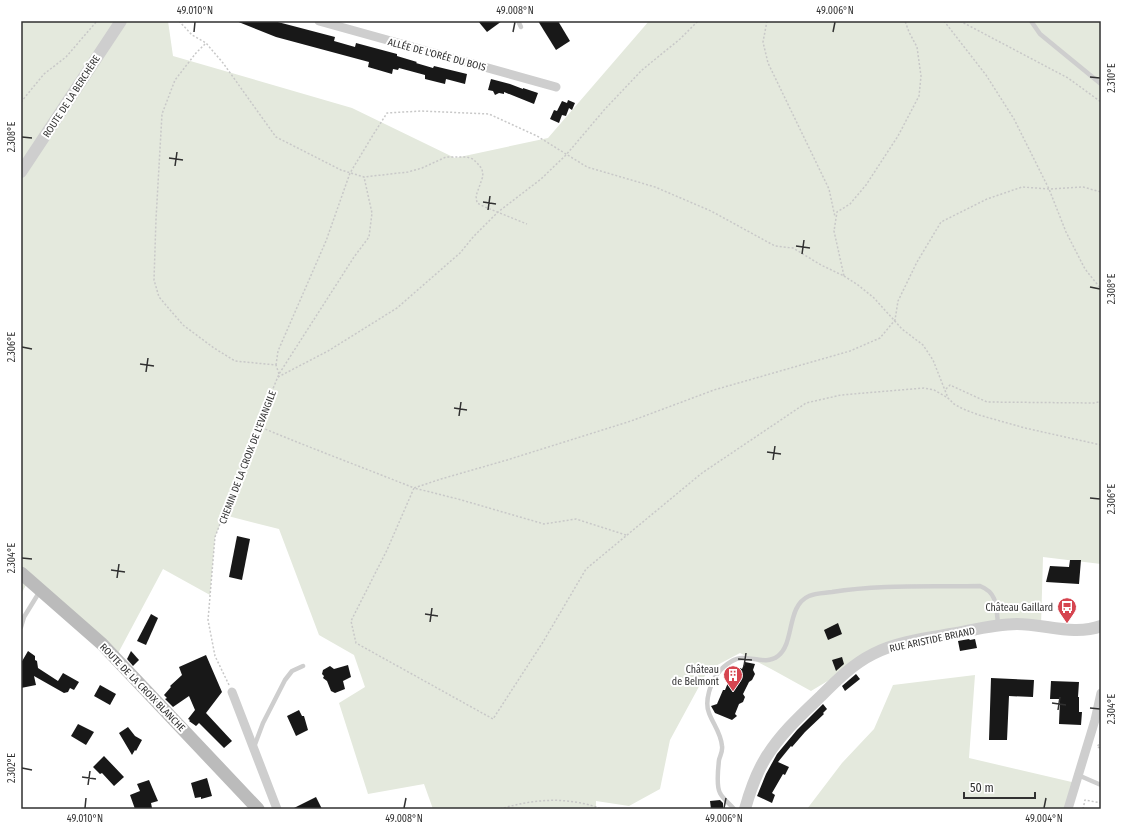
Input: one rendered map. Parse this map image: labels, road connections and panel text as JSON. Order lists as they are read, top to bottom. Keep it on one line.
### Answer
{"streets":{"main road":["ROUTE DE LA CROIX BLANCHE"],"street":["ALLÉE DE L'ORÉE DU BOIS","ROUTE DE LA BERCHÈRE","RUE ARISTIDE BRIAND"],"path":["CHEMIN DE LA CROIX DE L'EVANGILE"]},"places":{"bus stop":["Château Gaillard"],"building":["Château de Belmont"]},"scale_bar":"50 m","coordinates":["49.010°N","49.008°N","49.006°N","2.310°E","2.308°E","2.306°E","2.304°E","2.302°E","49.004°N"]}
